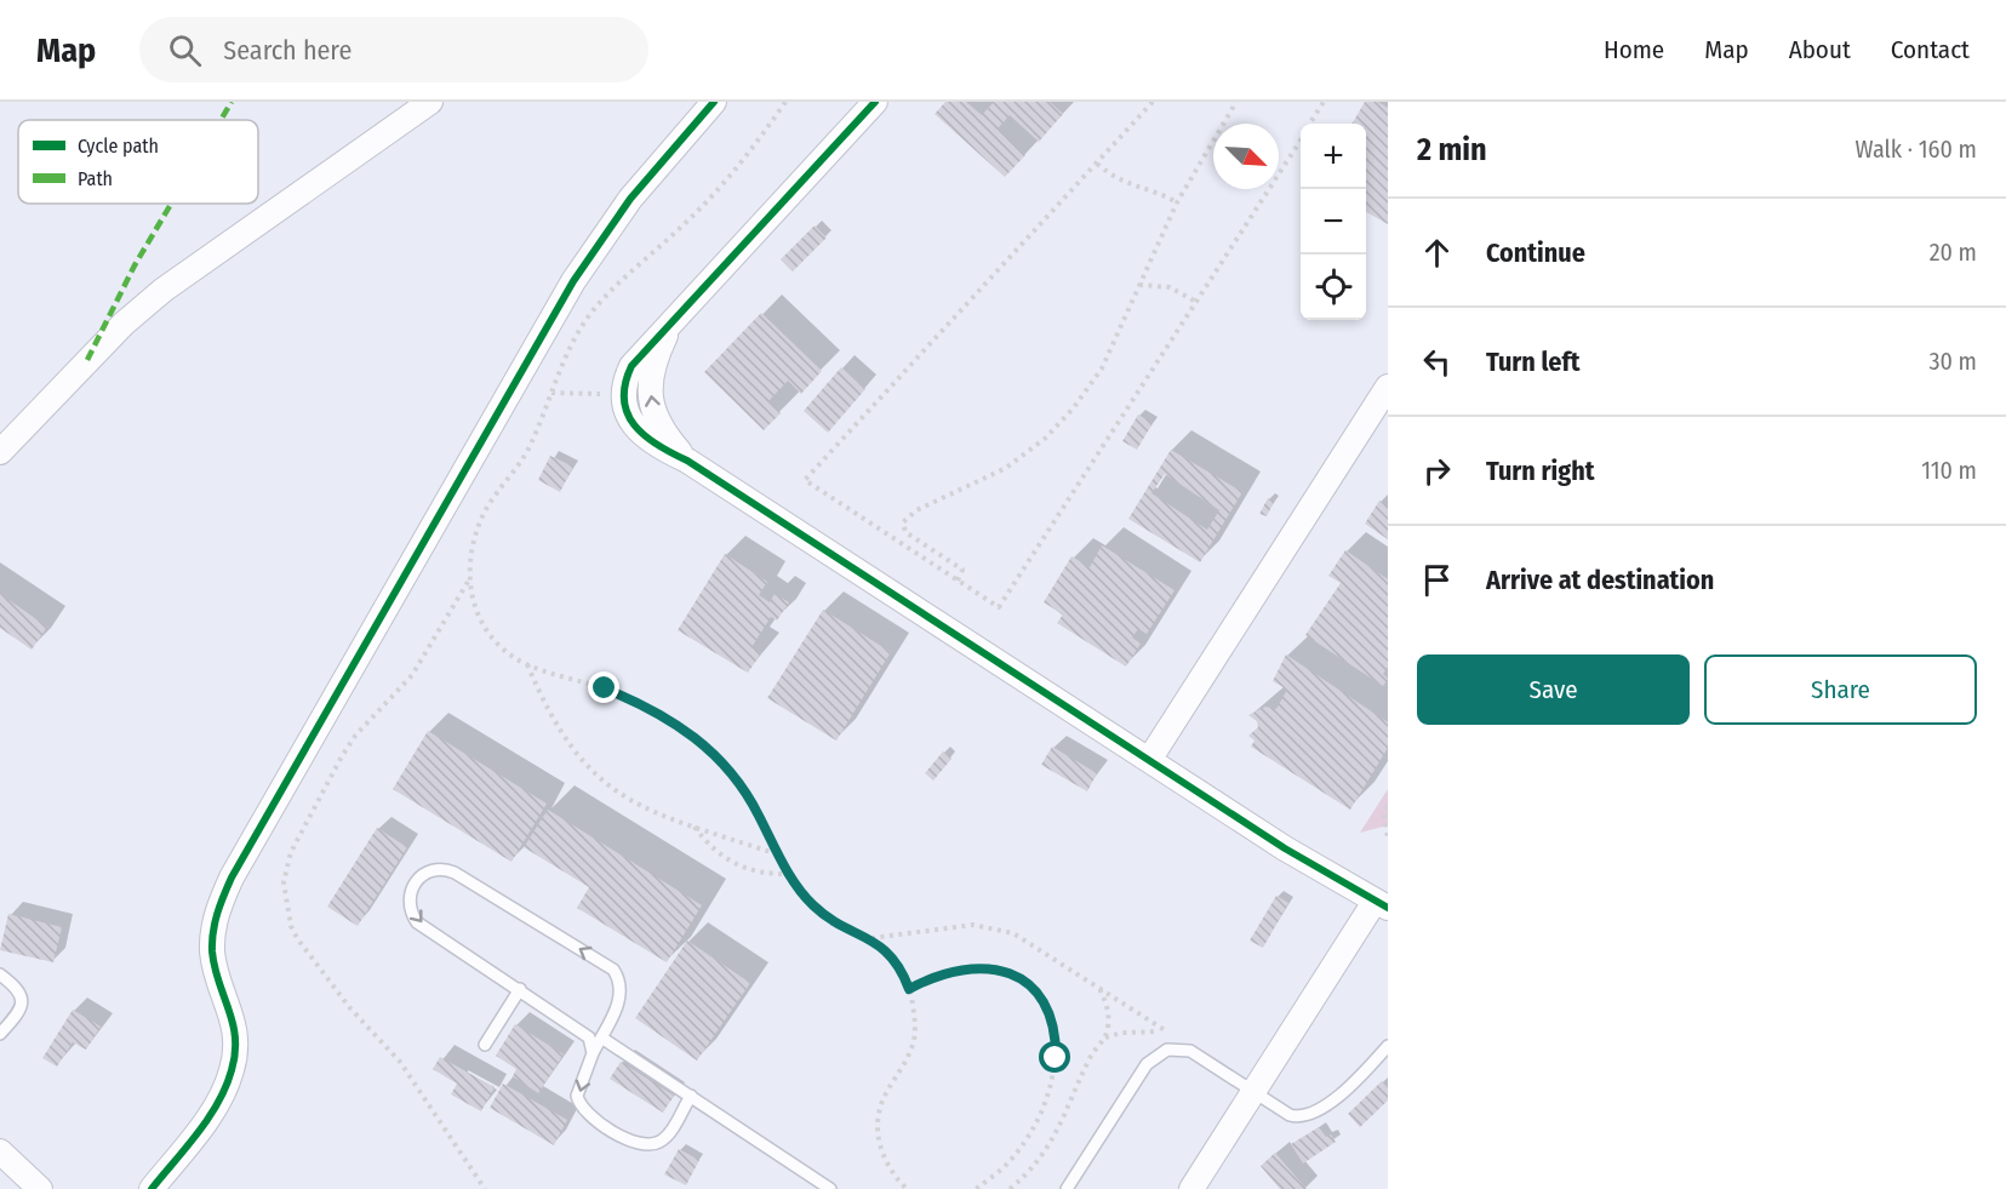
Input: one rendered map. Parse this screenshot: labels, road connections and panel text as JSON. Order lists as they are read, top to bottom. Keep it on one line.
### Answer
{"legend":["Cycle path","Path"],"north":"bottom right","page":{"header":"Map","search":"Search here","nav":["Home","Map","About","Contact"],"heading":["2 min","Walk · 160 m"],"map_buttons":["+","−"],"list":[["Continue","20 m"],["Turn left","30 m"],["Turn right","110 m"],"Arrive at destination"],"buttons":["Save","Share"]}}
